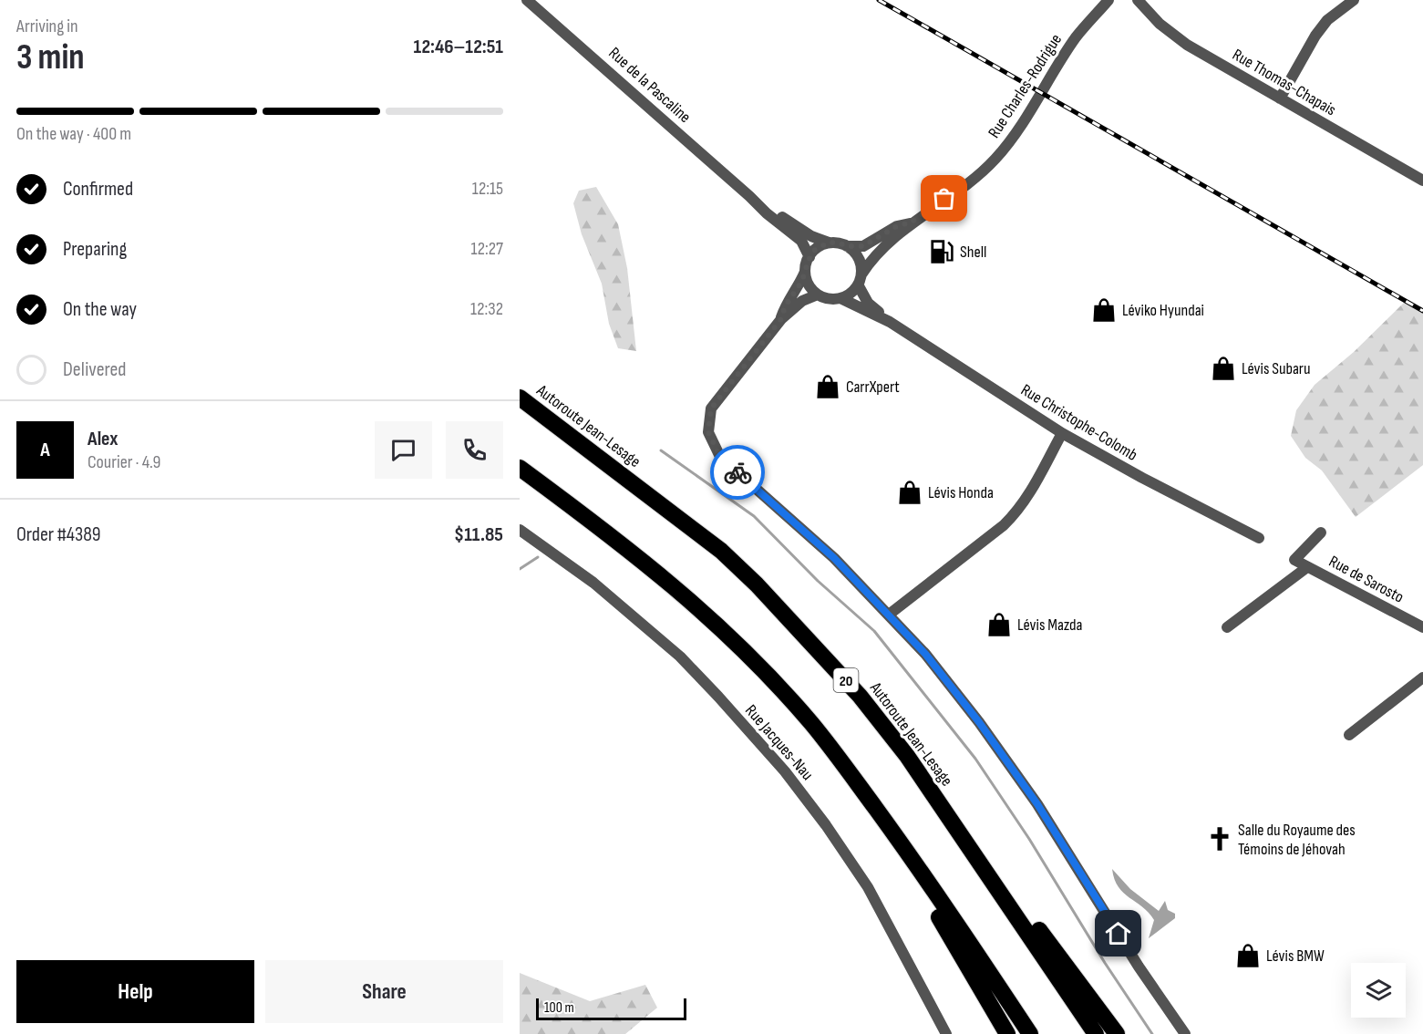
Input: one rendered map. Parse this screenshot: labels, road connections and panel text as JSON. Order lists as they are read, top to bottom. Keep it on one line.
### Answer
{"streets":{"highway":["Autoroute Jean-Lesage","20"],"street":["Rue Thomas-Chapais","Rue de la Pascaline","Rue Charles-Rodrigue","Rue Christophe-Colomb","Rue de Sarosto","Rue Jacques-Nau"]},"crossings":[["Rue de la Pascaline","Rue Charles-Rodrigue"],["Rue de la Pascaline","Rue Christophe-Colomb"],["Rue Charles-Rodrigue","Rue Christophe-Colomb"]],"places":{"fuel station":["Shell"],"shop":["Léviko Hyundai","Lévis Subaru","CarrXpert","Lévis Honda","Lévis Mazda","Lévis BMW"],"church":["Salle du Royaume des Témoins de Jéhovah"]},"scale_bar":"100 m","page":{"heading":["3 min","Arriving in","12:46–12:51"],"panel":["Alex","Courier · 4.9","Order #4389","$11.85"],"bar":"On the way · 400 m","list":[["Confirmed","12:15"],["Preparing","12:27"],["On the way","12:32"],"Delivered"],"round":"A","buttons":["Help","Share"],"scale":"100 m"}}
